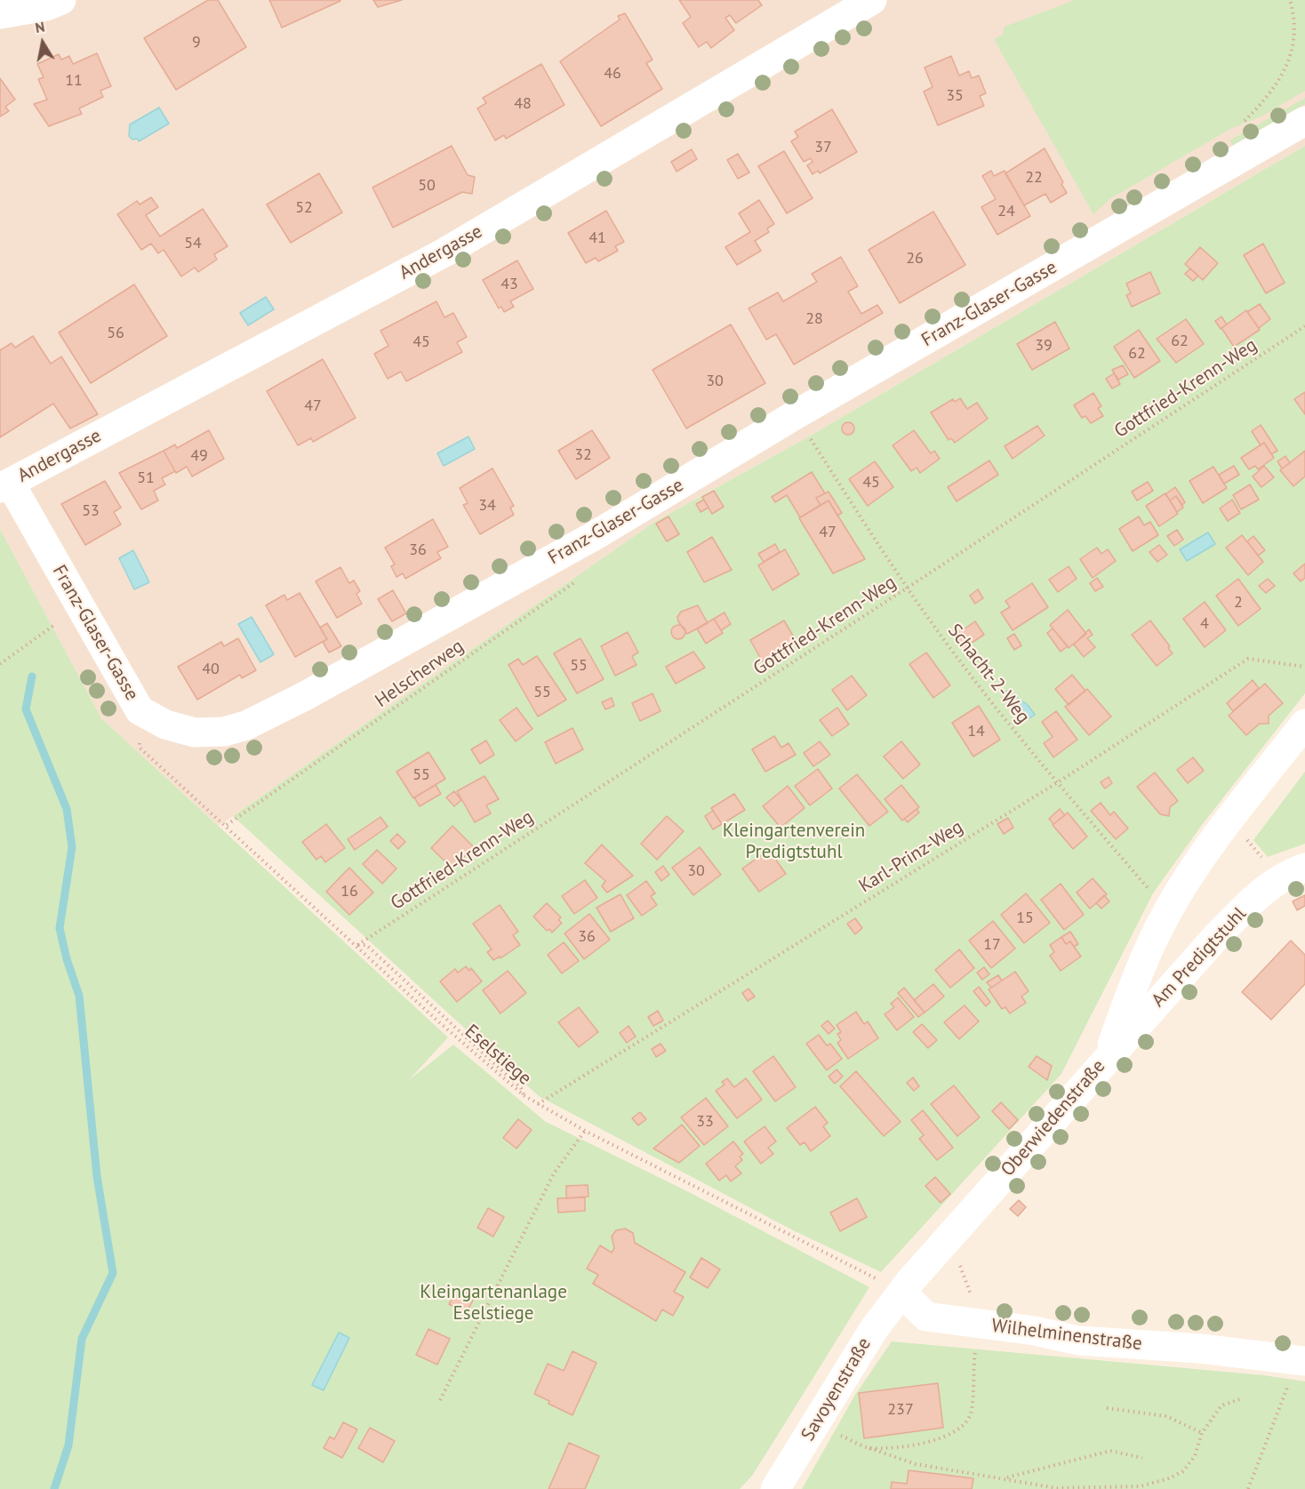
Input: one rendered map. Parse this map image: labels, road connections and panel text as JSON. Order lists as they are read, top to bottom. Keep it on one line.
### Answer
{"streets":{"street":["Andergasse","Franz-Glaser-Gasse","Am Predigtstuhl","Oberwiedenstraße","Wilhelminenstraße","Savoyenstraße"],"path":["Gottfried-Krenn-Weg","Helscherweg","Schacht-2-Weg","Karl-Prinz-Weg","Eselstiege"]},"crossings":[["Andergasse","Franz-Glaser-Gasse"],["Gottfried-Krenn-Weg","Schacht-2-Weg"],["Gottfried-Krenn-Weg","Eselstiege"],["Helscherweg","Eselstiege"],["Schacht-2-Weg","Karl-Prinz-Weg"],["Schacht-2-Weg","Oberwiedenstraße"],["Karl-Prinz-Weg","Eselstiege"],["Am Predigtstuhl","Oberwiedenstraße"],["Eselstiege","Oberwiedenstraße"],["Eselstiege","Wilhelminenstraße"],["Eselstiege","Savoyenstraße"],["Oberwiedenstraße","Wilhelminenstraße"],["Oberwiedenstraße","Savoyenstraße"],["Wilhelminenstraße","Savoyenstraße"]],"parks":["Kleingartenverein Predigtstuhl","Kleingartenanlage Eselstiege"],"house_numbers":["9","46","11","35","48","37","22","50","52","24","41","54","26","43","28","56","62","45","39","62","30","47","32","49","51","45","34","53","47","36","2","4","55","40","55","14","55","30","16","15","36","17","33","237"],"north":"top"}
